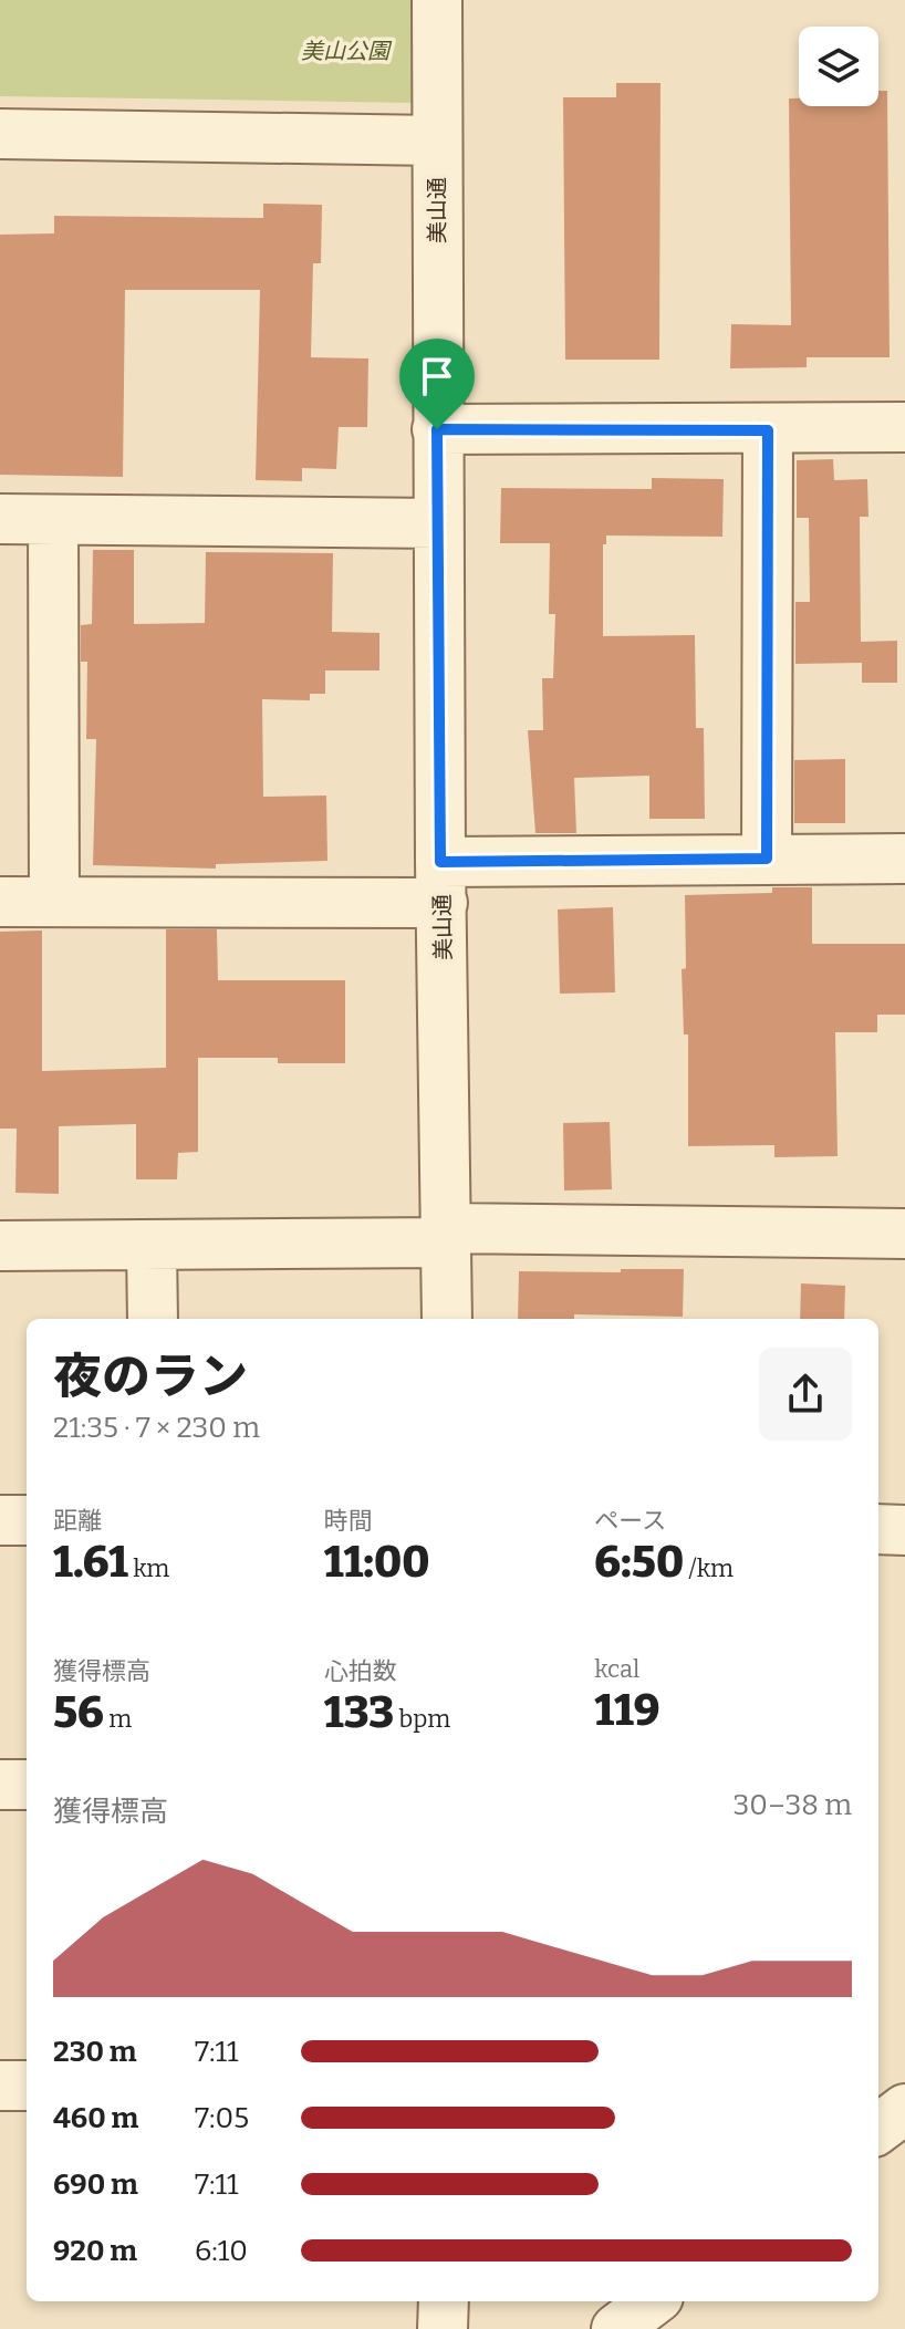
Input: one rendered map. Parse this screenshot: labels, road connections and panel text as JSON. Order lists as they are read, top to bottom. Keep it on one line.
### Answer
{"streets":{"street":["美山通"]},"parks":["美山公園"],"page":{"heading":["夜のラン","21:35 · 7 × 230 m"],"stats":[["距離","1.61 km"],["時間","11:00"],["ペース","6:50 /km"],["獲得標高","56 m"],["心拍数","133 bpm"],["kcal","119"]],"chart":["獲得標高","30–38 m"],"list":[{"name":"230 m","note":"7:11"},{"name":"460 m","note":"7:05"},{"name":"690 m","note":"7:11"},{"name":"920 m","note":"6:10"}]}}
